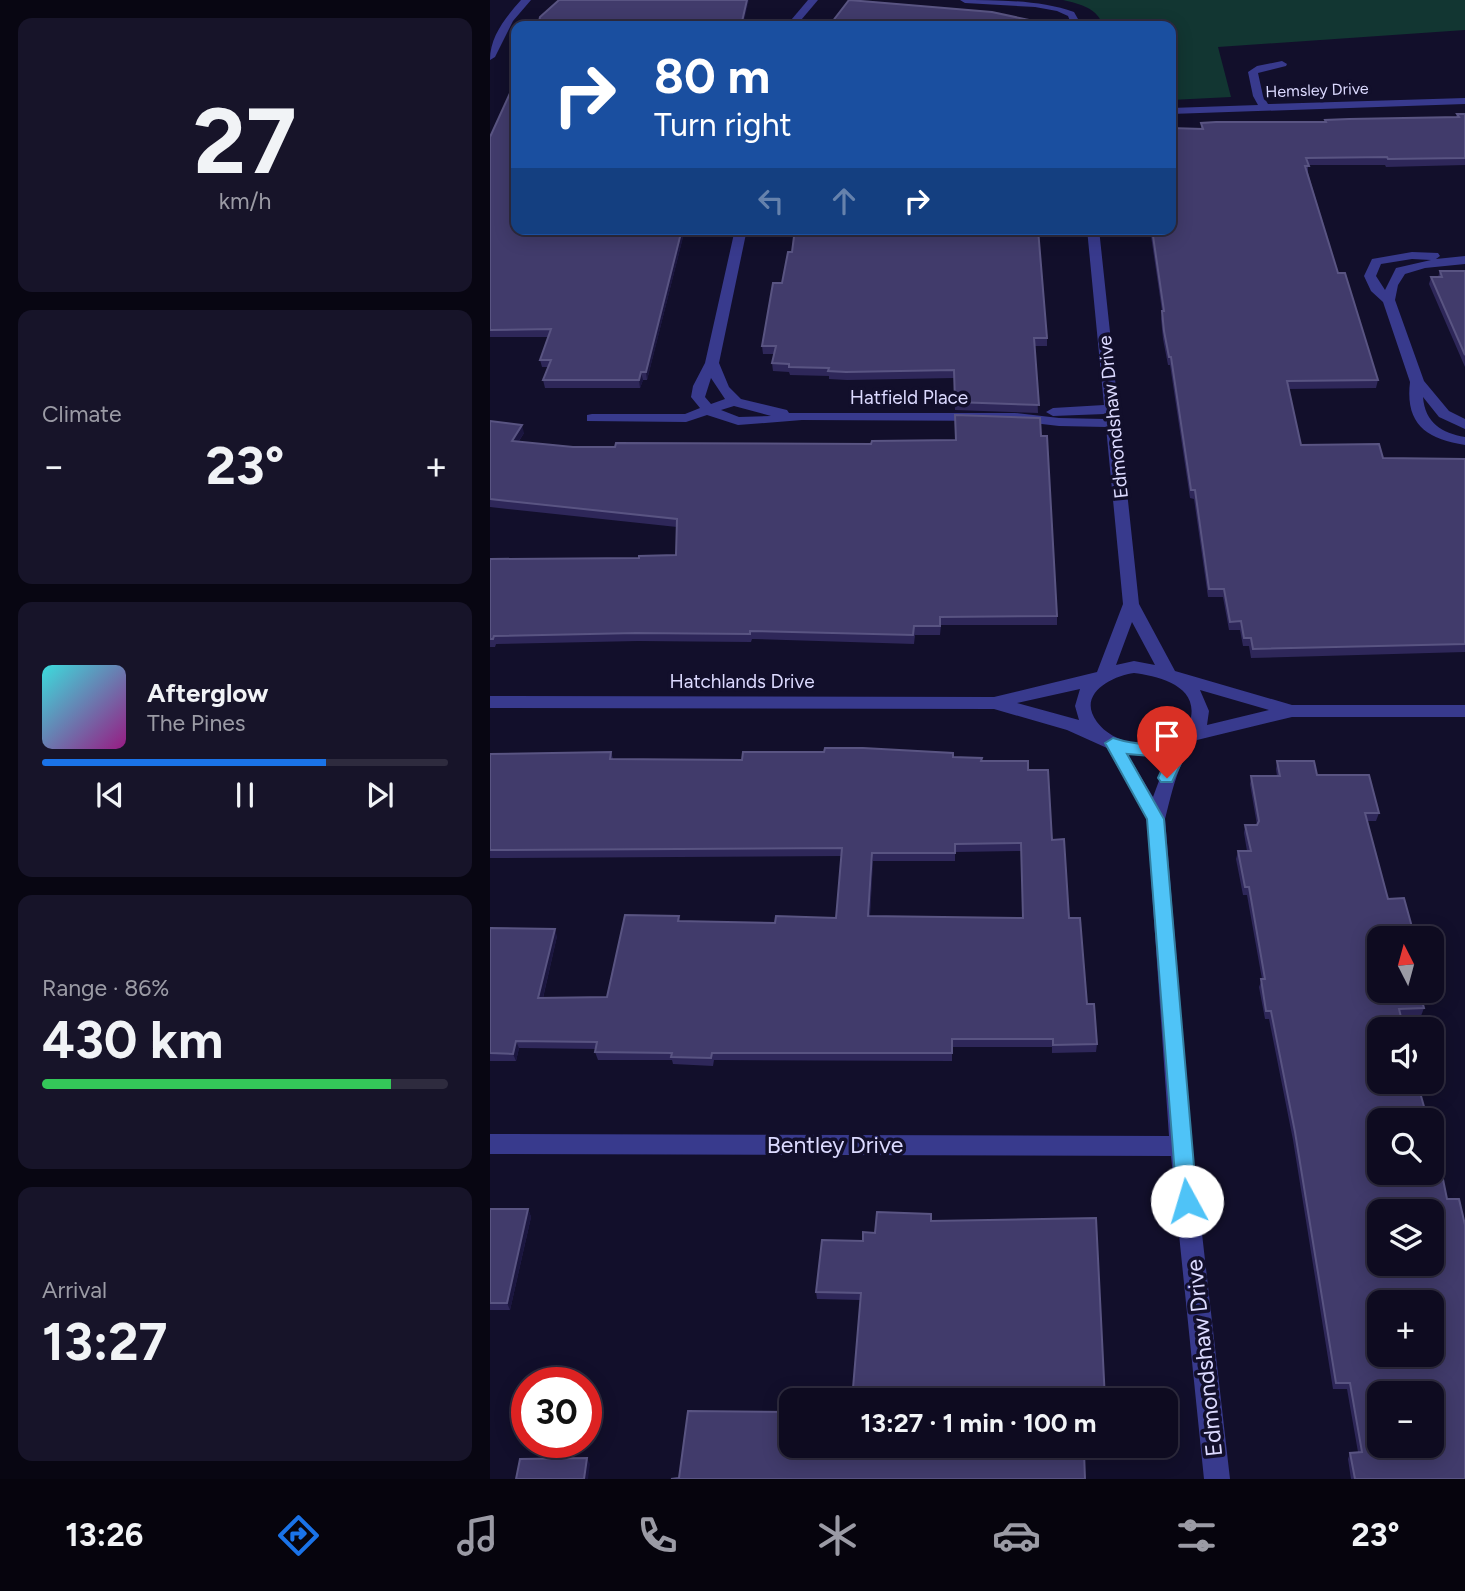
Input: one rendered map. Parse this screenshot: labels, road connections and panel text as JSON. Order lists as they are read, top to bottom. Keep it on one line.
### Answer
{"streets":{"street":["Hemsley Drive","Hatfield Place","Edmondshaw Drive","Hatchlands Drive","Bentley Drive"]},"crossings":[["Hatfield Place","Edmondshaw Drive"],["Edmondshaw Drive","Hatchlands Drive"],["Edmondshaw Drive","Bentley Drive"]],"north":"top","page":{"tile":[["27","km/h"],"Climate",["Range · 86%","430 km"],["Arrival","13:27"]],"turn":["80 m","Turn right"],"heat":["−","23°","+"],"song":["Afterglow","The Pines"],"map_buttons":["+","−"],"limit":"30","trip":"13:27 · 1 min · 100 m","tabs":["13:26","23°"]}}
